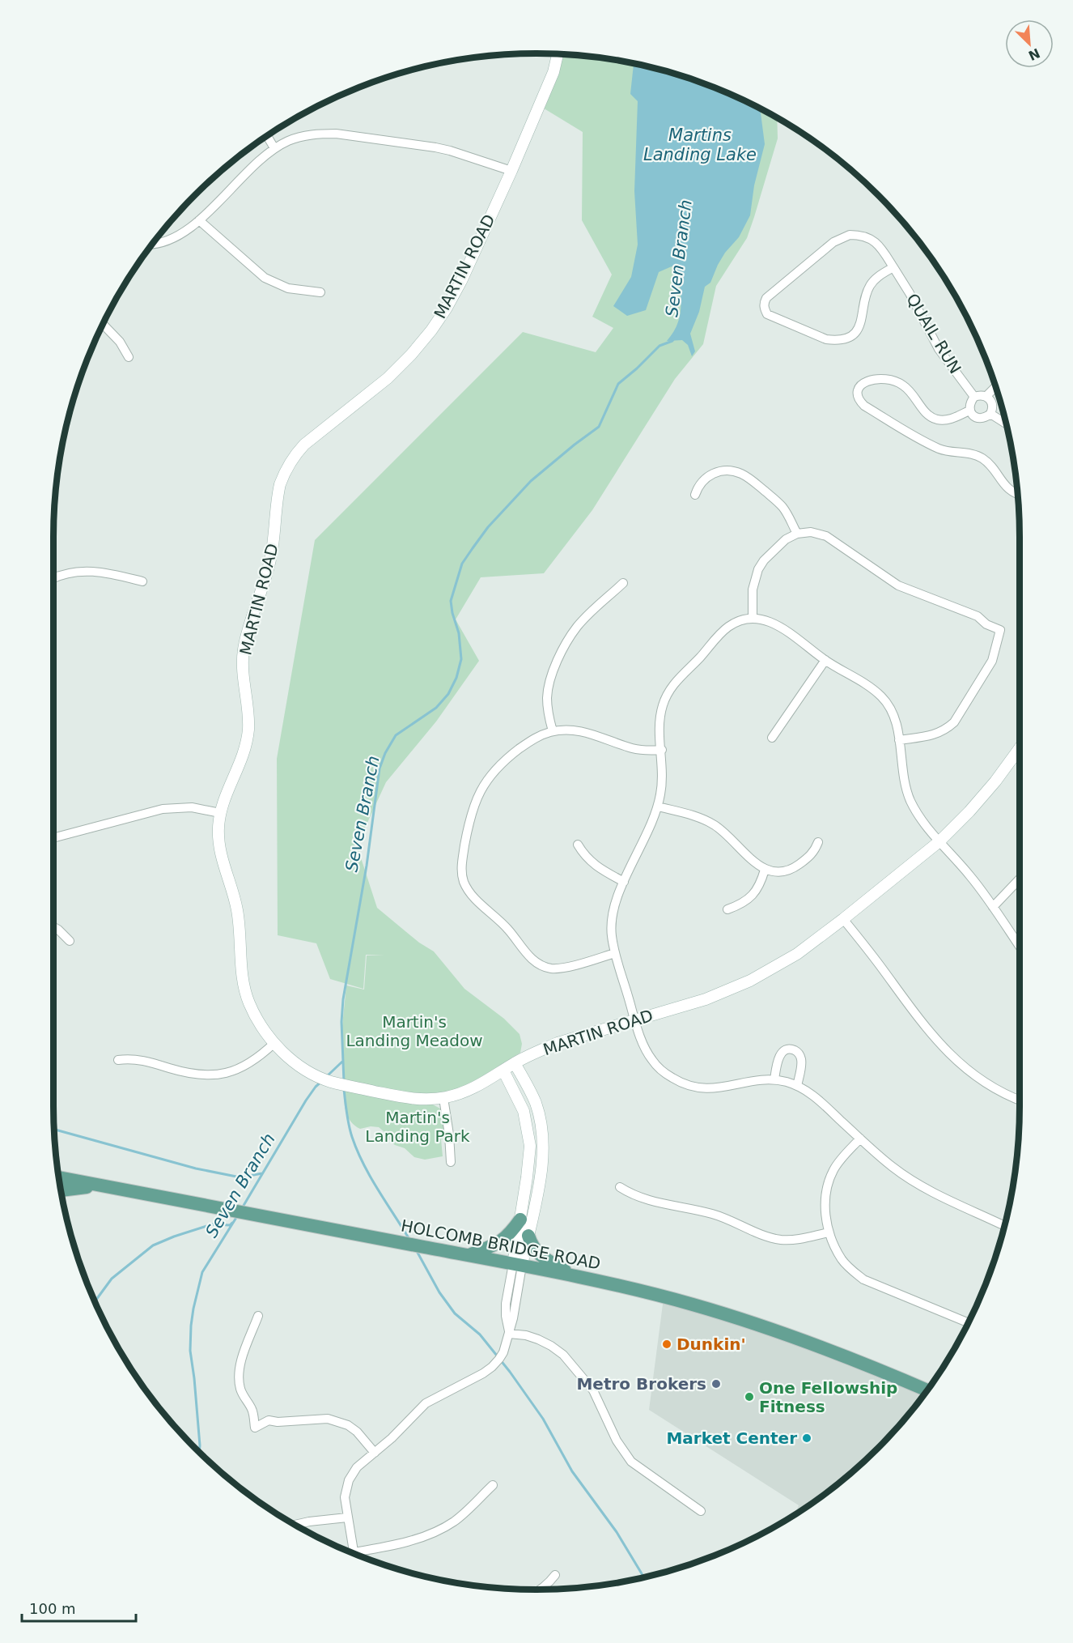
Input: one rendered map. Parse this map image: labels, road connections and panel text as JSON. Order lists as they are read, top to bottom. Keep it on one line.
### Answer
{"streets":{"main road":["HOLCOMB BRIDGE ROAD"],"street":["MARTIN ROAD","QUAIL RUN"]},"water":["Martins Landing Lake","Seven Branch"],"parks":["Martin's Landing Meadow","Martin's Landing Park"],"places":["Dunkin'","Metro Brokers","One Fellowship Fitness","Market Center"],"scale_bar":"100 m","north":"bottom right"}
